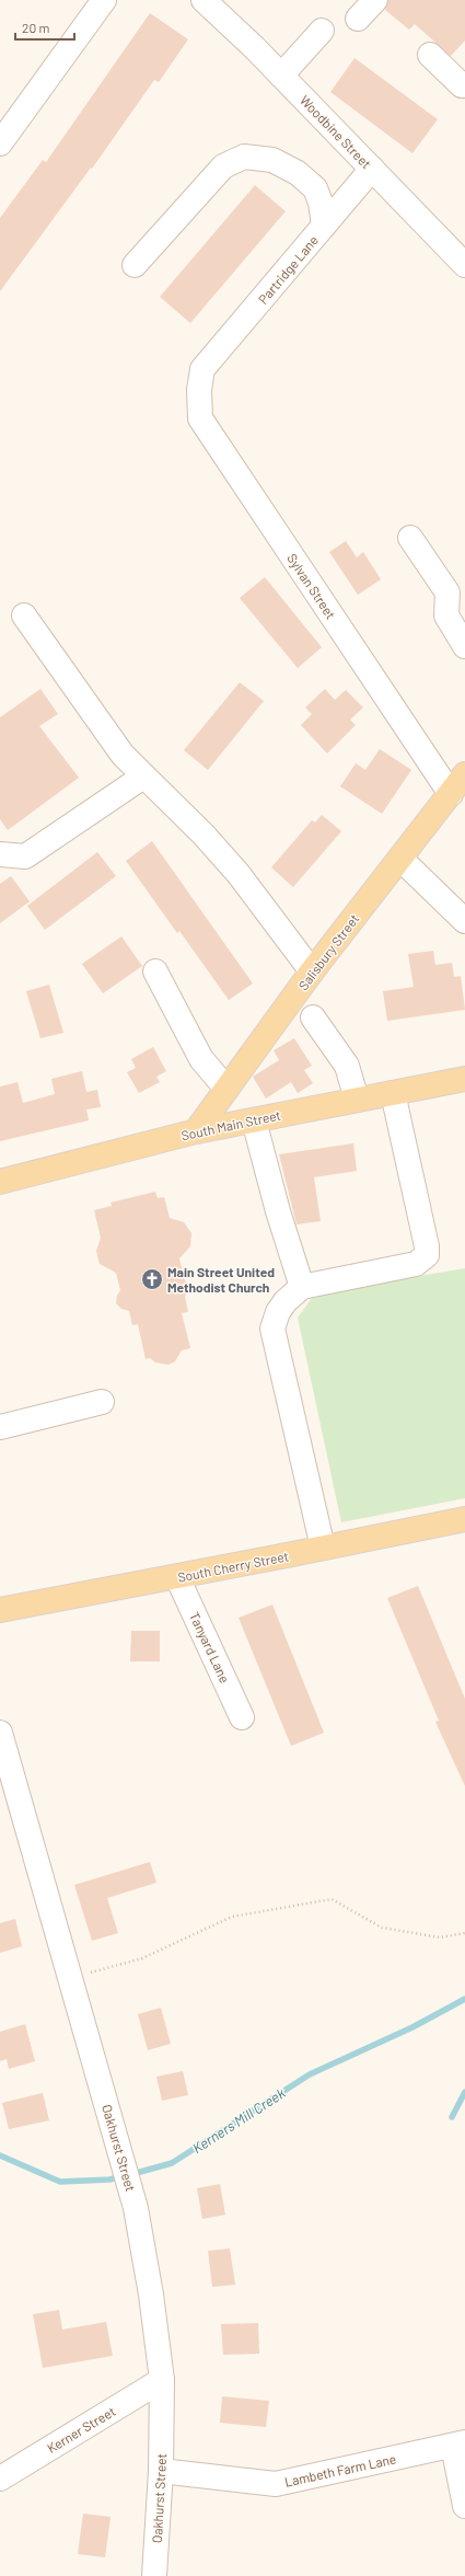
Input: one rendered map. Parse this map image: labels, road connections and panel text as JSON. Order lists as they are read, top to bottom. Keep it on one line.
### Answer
{"streets":{"main road":["Salisbury Street","South Main Street","South Cherry Street"],"street":["Woodbine Street","Partridge Lane","Sylvan Street","Tanyard Lane","Oakhurst Street","Kerner Street","Lambeth Farm Lane"]},"crossings":[["Woodbine Street","Partridge Lane"],["Partridge Lane","Sylvan Street"],["Sylvan Street","Salisbury Street"],["Salisbury Street","South Main Street"],["South Cherry Street","Tanyard Lane"],["Oakhurst Street","Kerner Street"],["Oakhurst Street","Lambeth Farm Lane"]],"water":["Kerners Mill Creek"],"places":{"church":["Main Street United Methodist Church"]},"scale_bar":"20 m"}
